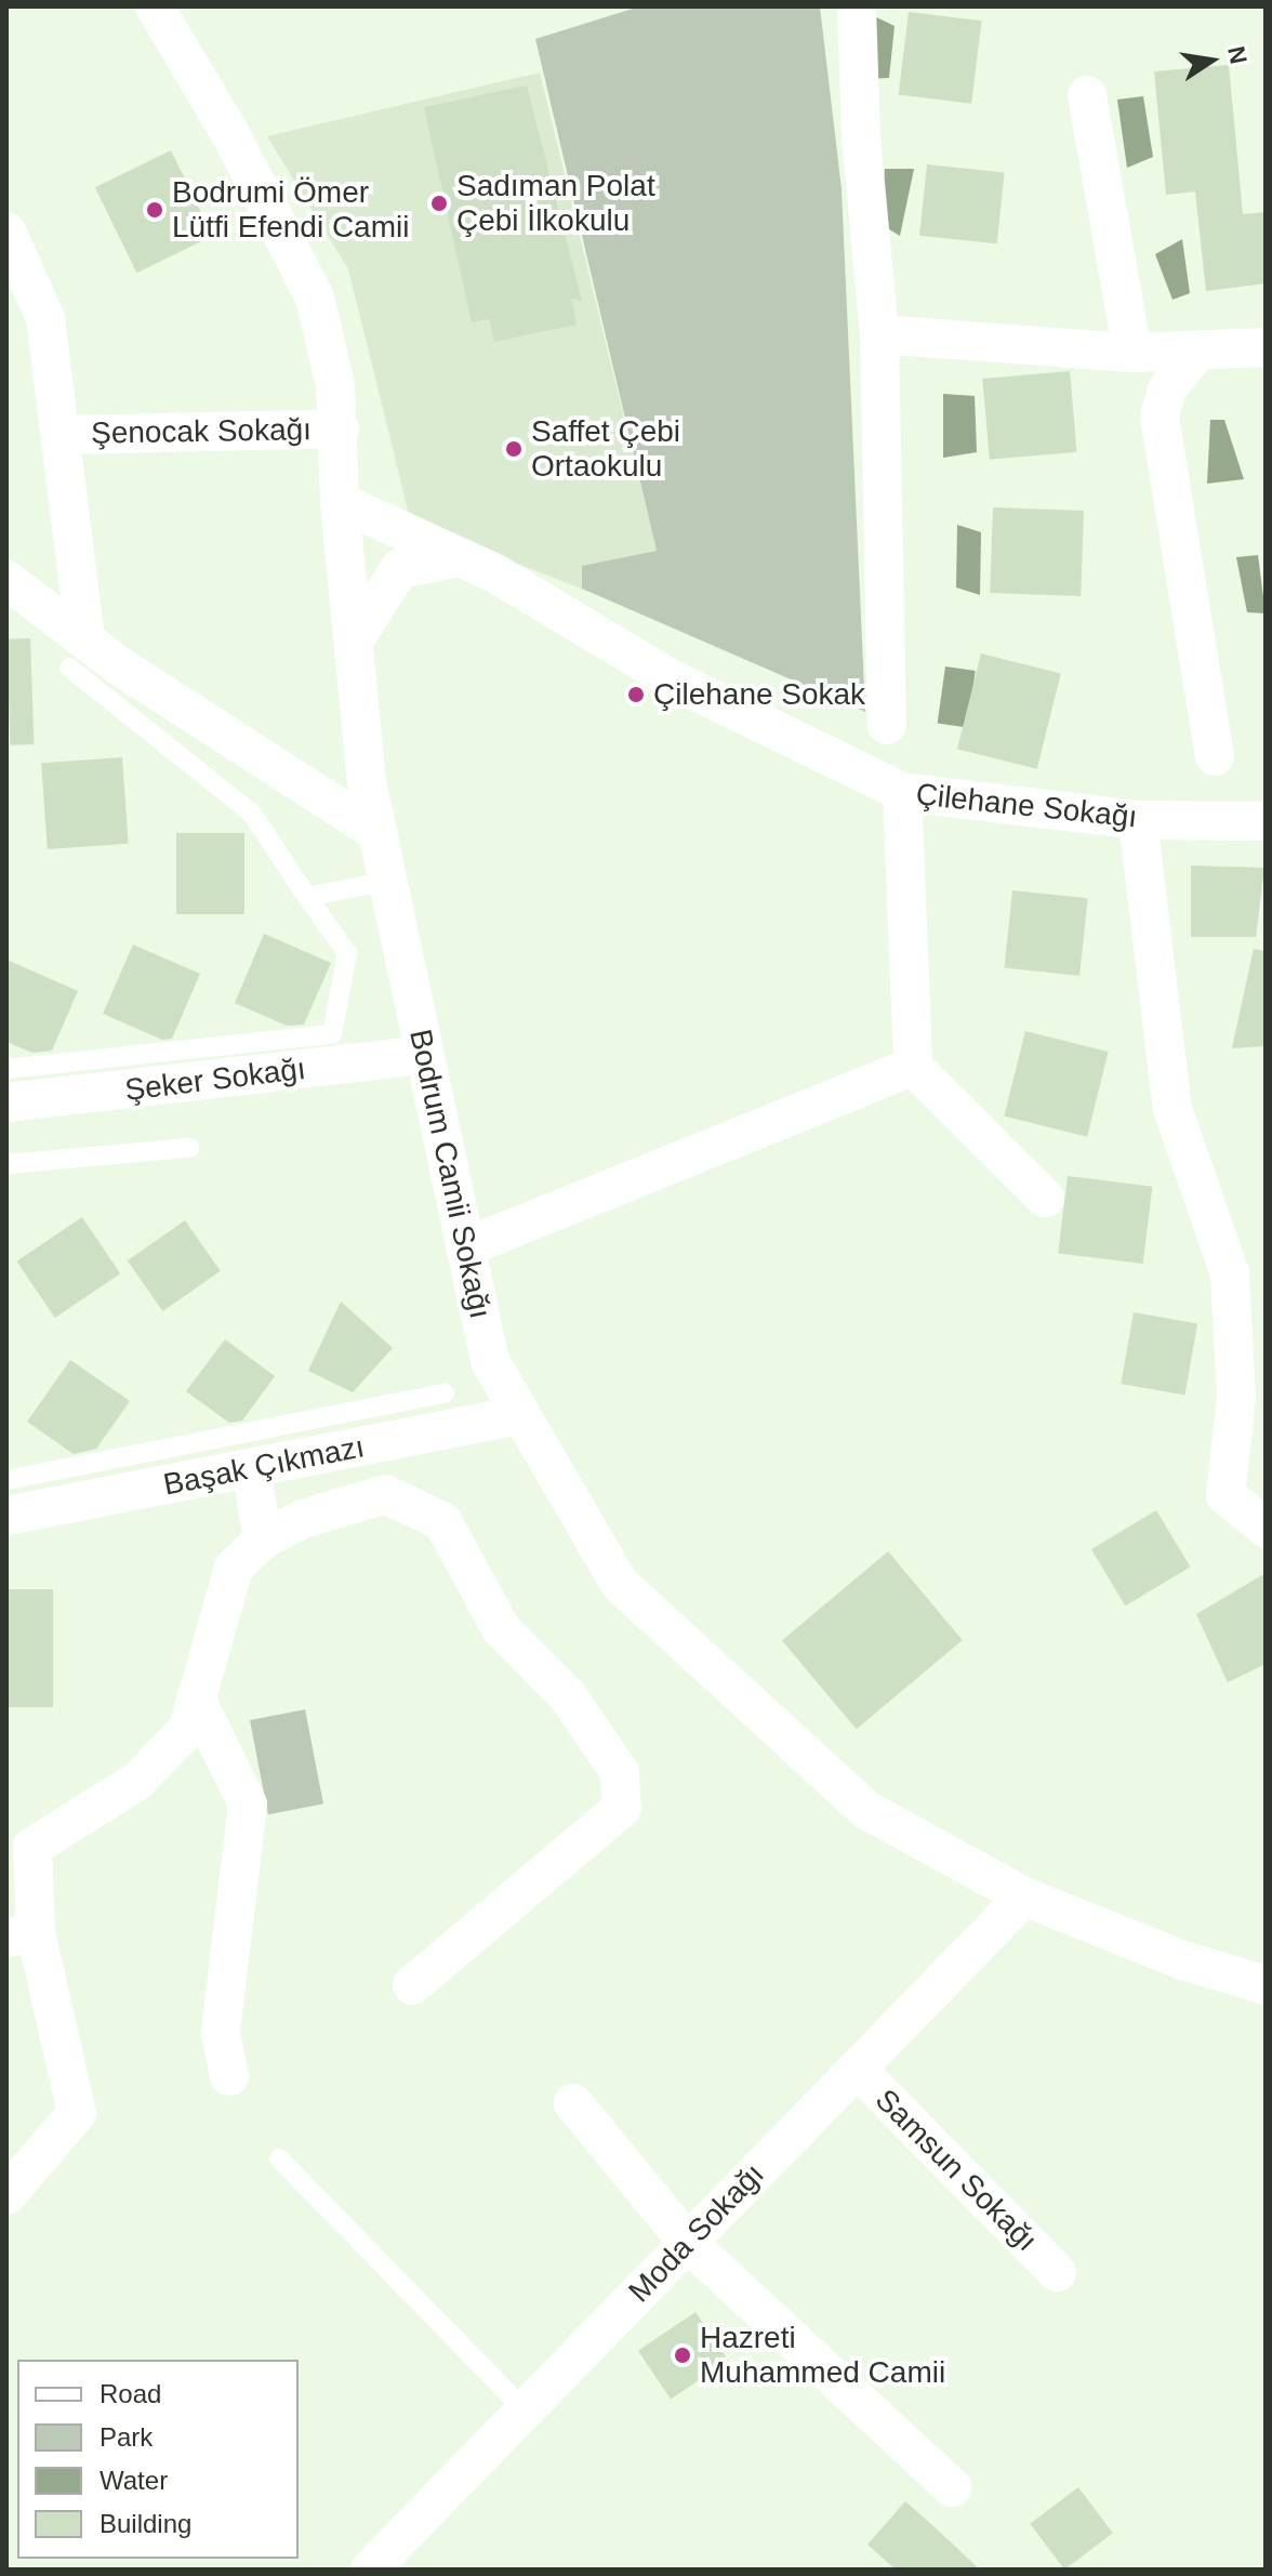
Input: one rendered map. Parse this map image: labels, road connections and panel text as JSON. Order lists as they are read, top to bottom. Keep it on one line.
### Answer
{"streets":{"street":["Şenocak Sokağı","Çilehane Sokağı","Şeker Sokağı","Bodrum Camii Sokağı","Başak Çıkmazı","Samsun Sokağı","Moda Sokağı"]},"crossings":[["Şenocak Sokağı","Bodrum Camii Sokağı"],["Çilehane Sokağı","Bodrum Camii Sokağı"],["Şeker Sokağı","Bodrum Camii Sokağı"],["Bodrum Camii Sokağı","Başak Çıkmazı"],["Bodrum Camii Sokağı","Moda Sokağı"],["Samsun Sokağı","Moda Sokağı"]],"places":["Sadıman Polat Çebi İlkokulu","Bodrumi Ömer Lütfi Efendi Camii","Saffet Çebi Ortaokulu","Çilehane Sokak","Hazreti Muhammed Camii"],"legend":["Road","Park","Water","Building"],"north":"right"}
